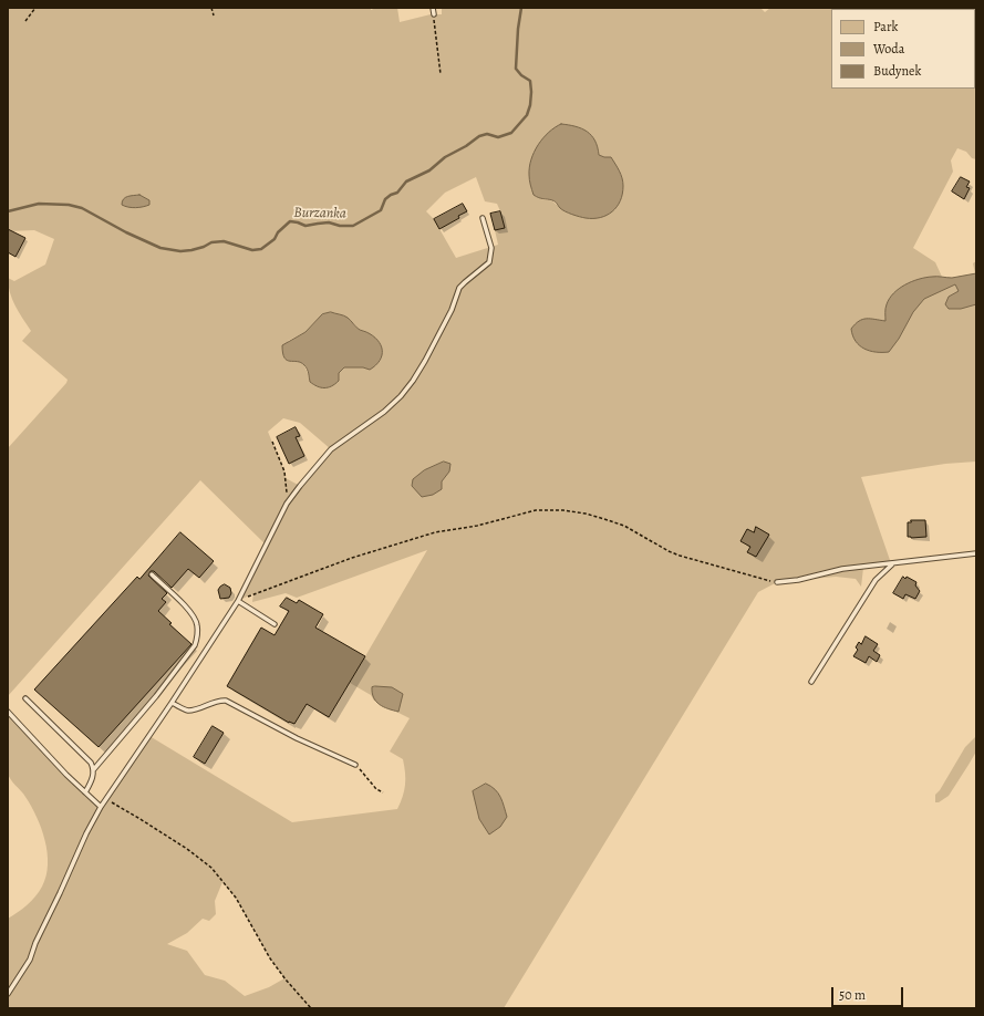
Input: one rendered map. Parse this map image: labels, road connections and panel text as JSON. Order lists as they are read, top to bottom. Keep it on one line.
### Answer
{"water":["Burzanka"],"legend":["Park","Woda","Budynek"],"scale_bar":"50 m"}
